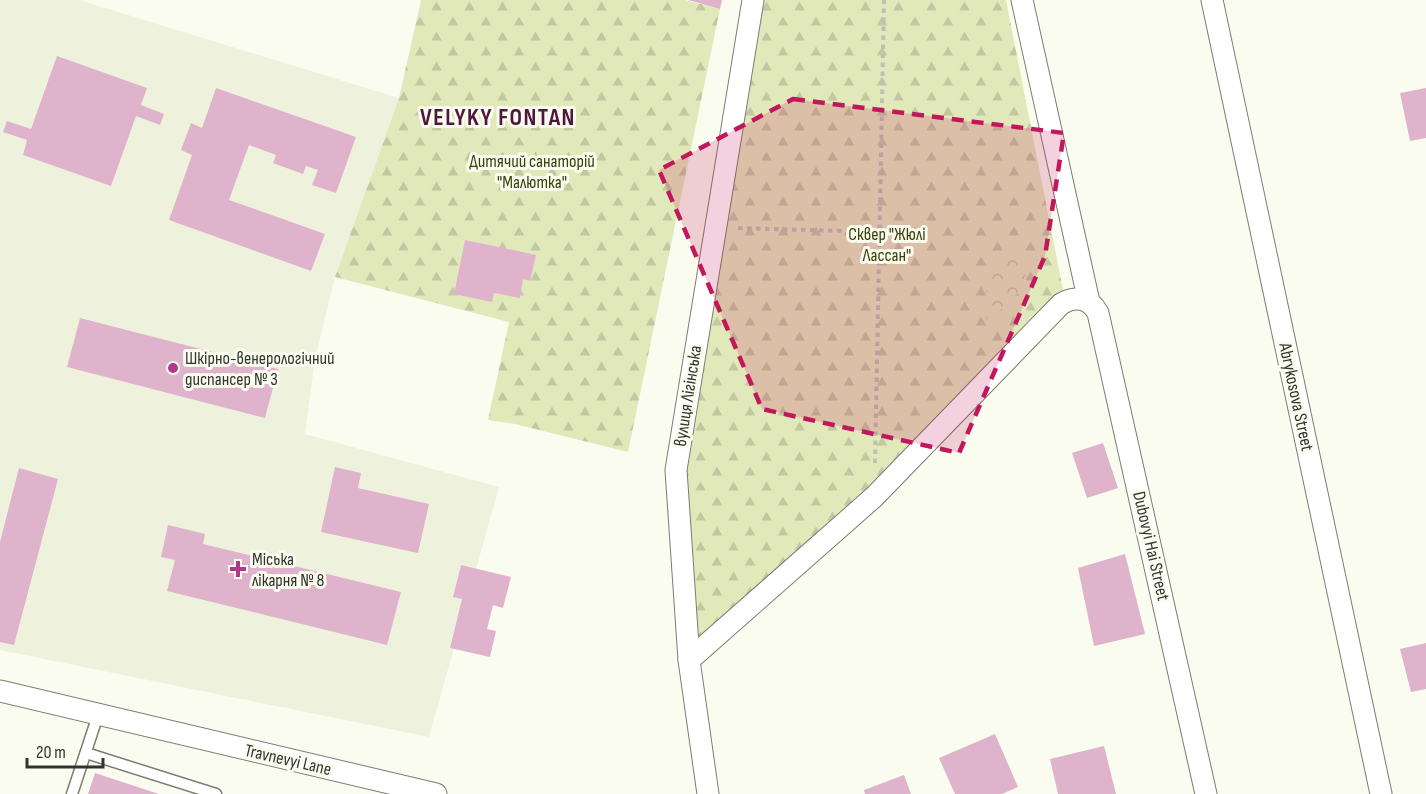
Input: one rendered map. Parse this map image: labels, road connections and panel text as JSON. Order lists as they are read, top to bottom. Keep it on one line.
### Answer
{"streets":{"street":["вулиця Лігінська","Abrykosova Street","Dubovyi Hai Street","Travnevyi Lane"]},"districts":["VELYKY FONTAN"],"parks":["Дитячий санаторій \"Малютка\"","Сквер \"Жюлі Лассан\""],"places":{"other":["Шкірно-венерологічний диспансер № 3"],"health":["Міська лікарня № 8"]},"scale_bar":"20 m"}
